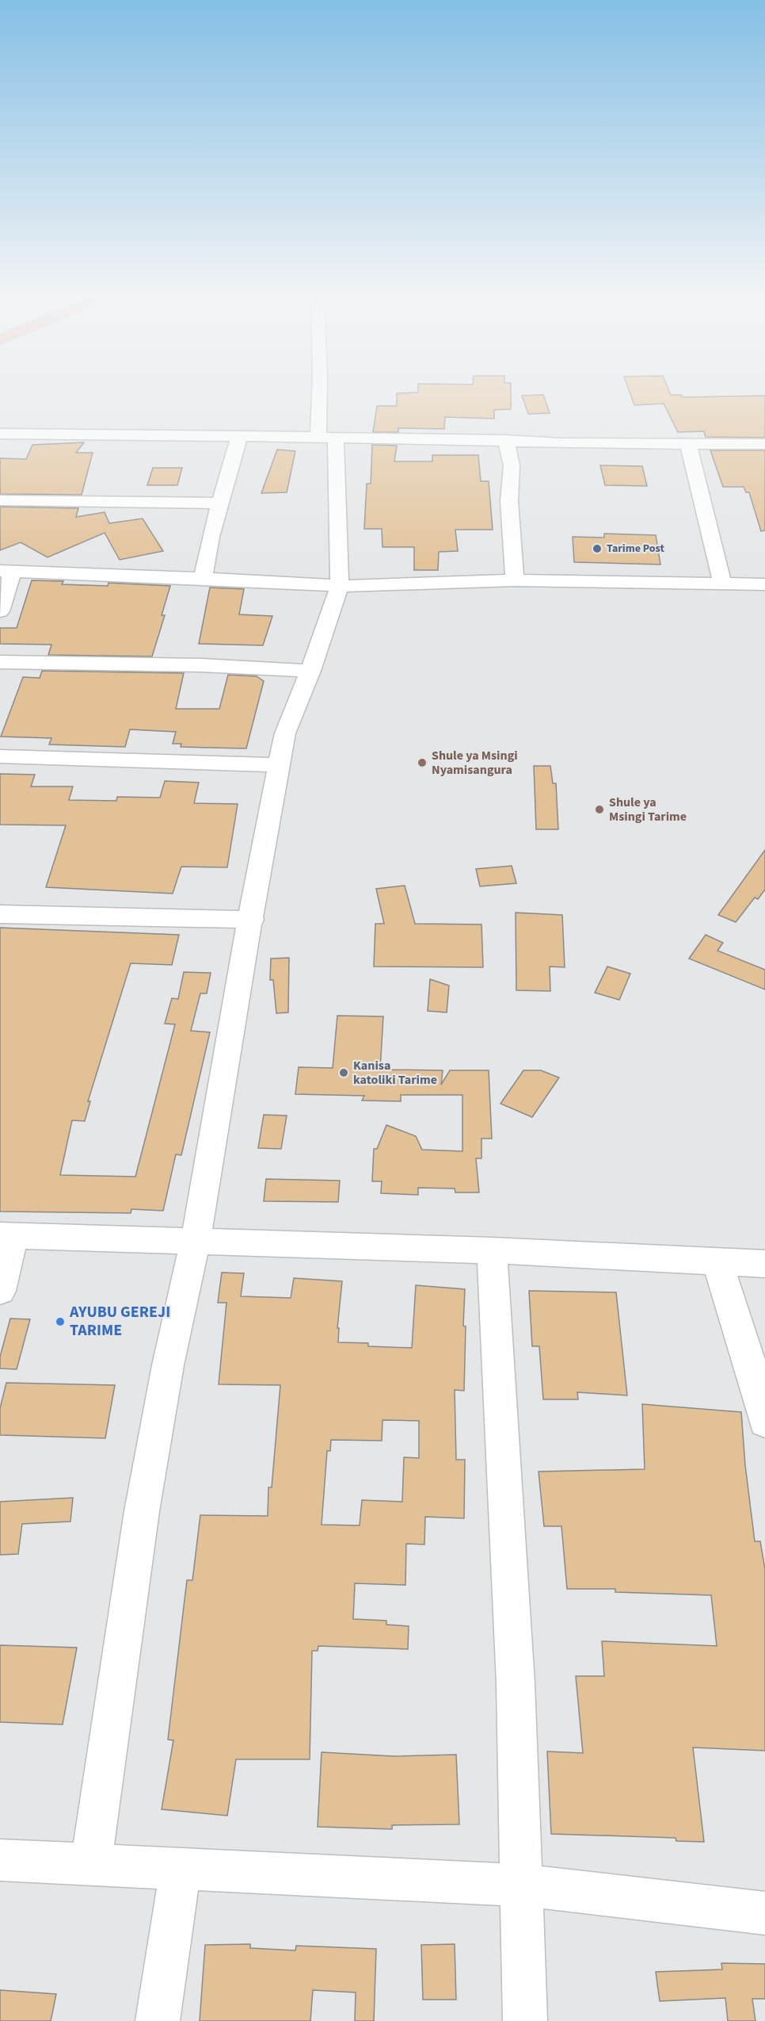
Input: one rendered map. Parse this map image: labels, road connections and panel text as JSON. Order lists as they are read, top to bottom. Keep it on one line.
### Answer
{"places":["Tarime Post","Shule ya Msingi Nyamisangura","Shule ya Msingi Tarime","Kanisa katoliki Tarime","AYUBU GEREJI TARIME"]}
